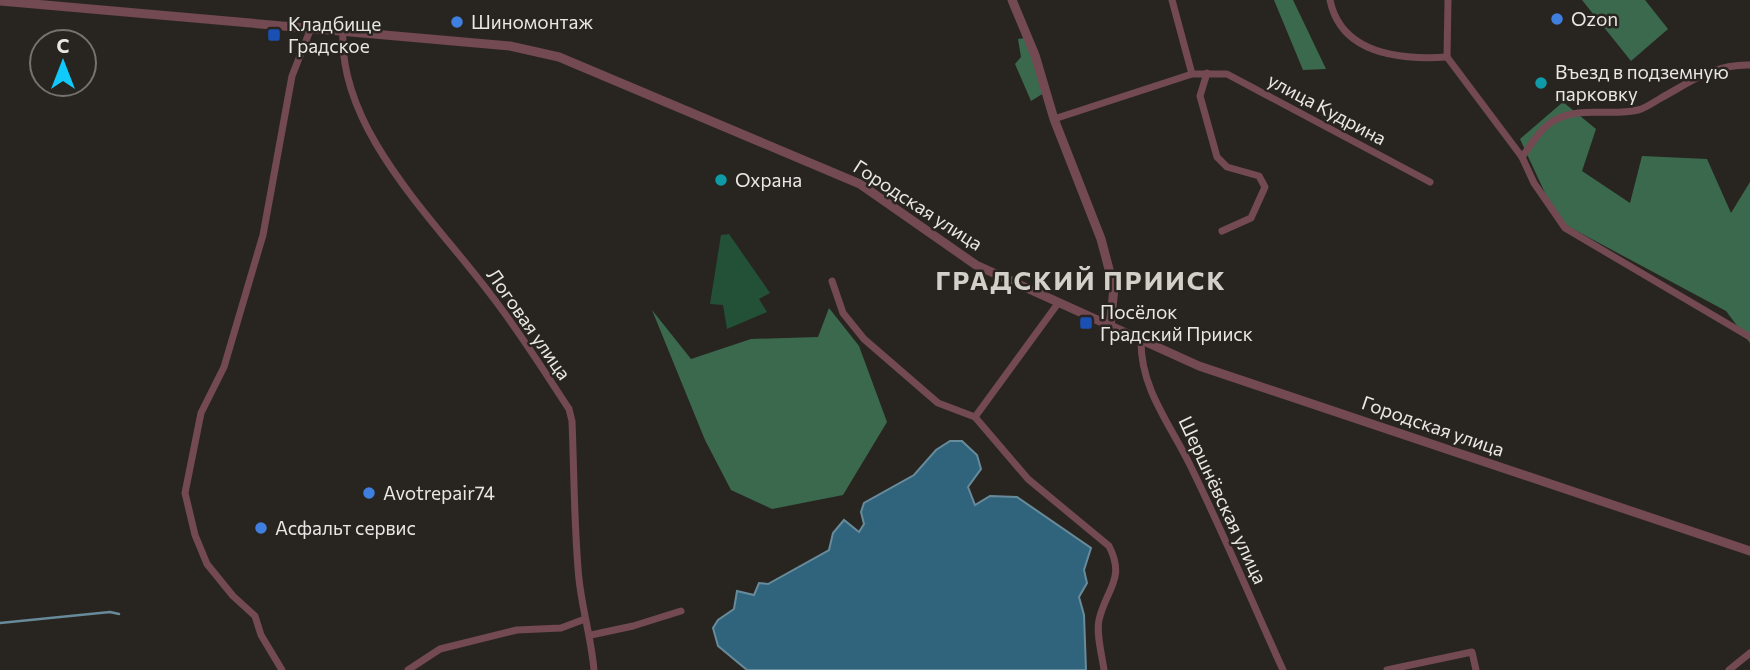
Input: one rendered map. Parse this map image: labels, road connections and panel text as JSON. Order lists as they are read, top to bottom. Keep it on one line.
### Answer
{"streets":{"street":["улица Кудрина","Городская улица","Логовая улица","Шершнёвская улица"]},"crossings":[["Городская улица","Логовая улица"],["Городская улица","Шершнёвская улица"]],"districts":["ГРАДСКИЙ ПРИИСК"],"places":{"other":["Ozon","Шиномонтаж","Въезд в подземную парковку","Охрана","Avotrepair74","Асфальт сервис"],"transit":["Кладбище Градское","Посёлок Градский Прииск"]},"north":"top"}
